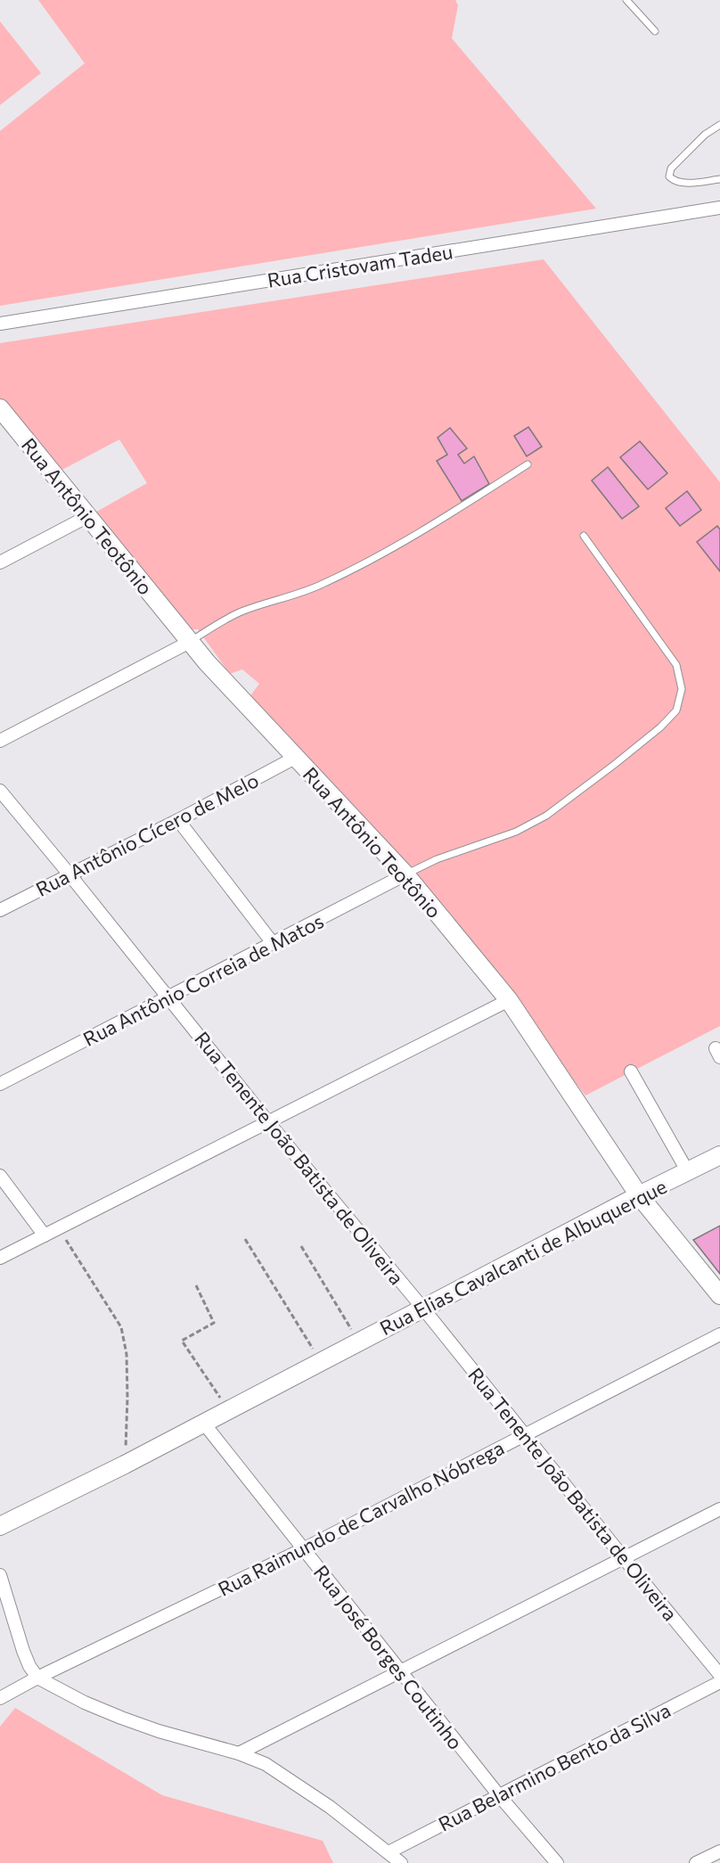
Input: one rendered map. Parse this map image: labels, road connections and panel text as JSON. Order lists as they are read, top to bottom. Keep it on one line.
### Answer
{"streets":{"street":["Rua Cristovam Tadeu","Rua Antônio Teotônio","Rua Antônio Cícero de Melo","Rua Antônio Correia de Matos","Rua Tenente João Batista de Oliveira","Rua Elias Cavalcanti de Albuquerque","Rua Raimundo de Carvalho Nóbrega","Rua José Borges Coutinho","Rua Belarmino Bento da Silva"]},"crossings":[["Rua Antônio Teotônio","Rua Antônio Cícero de Melo"],["Rua Antônio Teotônio","Rua Antônio Correia de Matos"],["Rua Antônio Teotônio","Rua Elias Cavalcanti de Albuquerque"],["Rua Antônio Cícero de Melo","Rua Tenente João Batista de Oliveira"],["Rua Antônio Correia de Matos","Rua Tenente João Batista de Oliveira"],["Rua Tenente João Batista de Oliveira","Rua Elias Cavalcanti de Albuquerque"],["Rua Tenente João Batista de Oliveira","Rua Raimundo de Carvalho Nóbrega"],["Rua Elias Cavalcanti de Albuquerque","Rua José Borges Coutinho"],["Rua Raimundo de Carvalho Nóbrega","Rua José Borges Coutinho"],["Rua José Borges Coutinho","Rua Belarmino Bento da Silva"]]}
